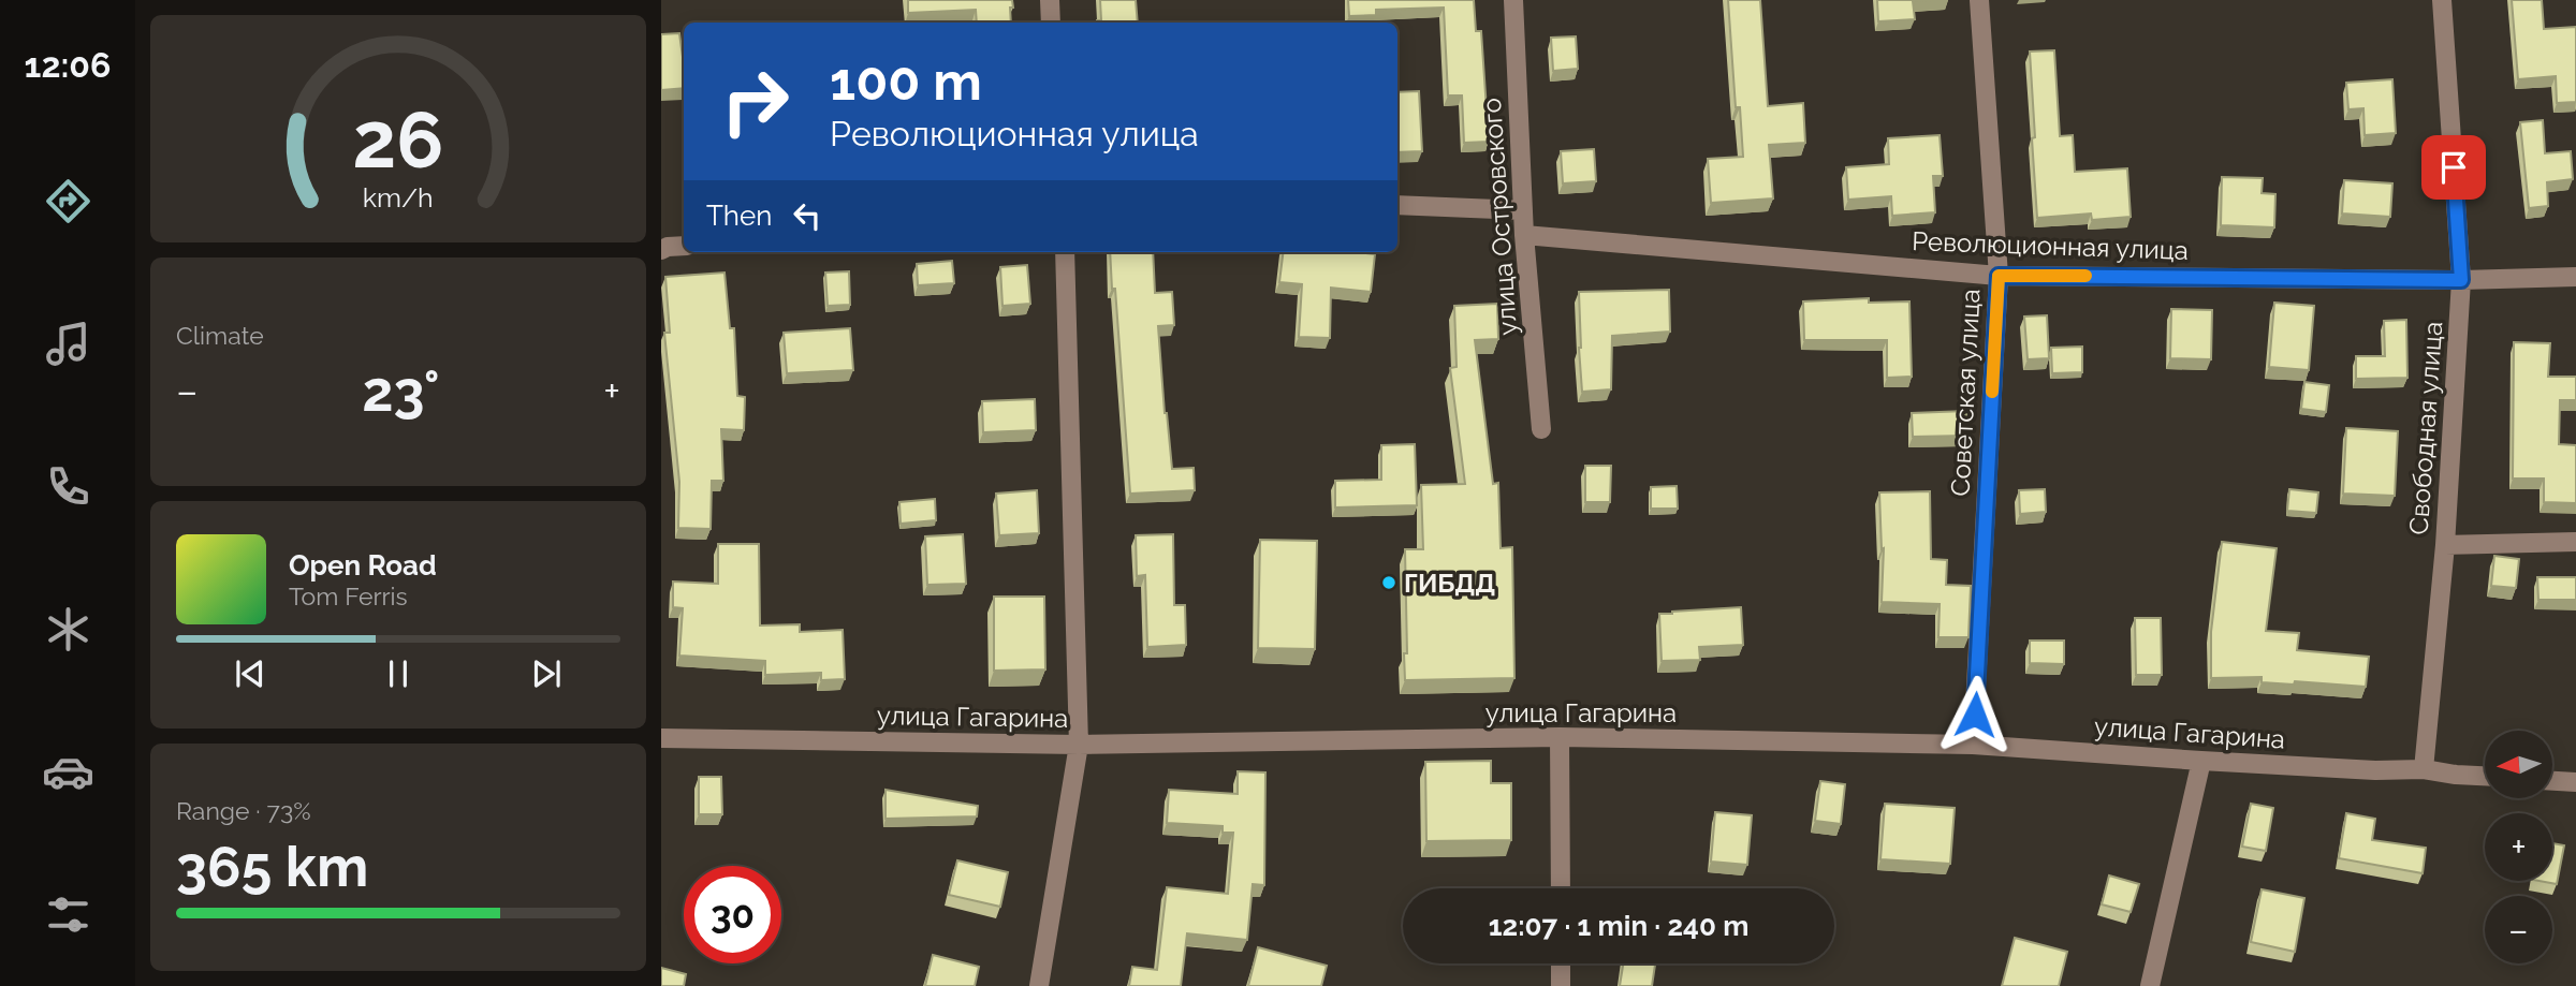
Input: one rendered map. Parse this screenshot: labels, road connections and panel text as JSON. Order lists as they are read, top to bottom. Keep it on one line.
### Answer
{"streets":{"street":["улица Островского","Революционная улица","Советская улица","Свободная улица","улица Гагарина"]},"crossings":[["улица Островского","Революционная улица"],["Революционная улица","Советская улица"],["Революционная улица","Свободная улица"],["Советская улица","улица Гагарина"],["Свободная улица","улица Гагарина"]],"places":["ГИБДД"],"north":"left","page":{"tabs":"12:06","turn":["100 m","Революционная улица"],"then":"Then","tile":["Climate",["Range · 73%","365 km"]],"heat":["−","23°","+"],"song":["Open Road","Tom Ferris"],"map_buttons":["+","−"],"limit":"30","trip":"12:07 · 1 min · 240 m","gauge":["26","km/h"]}}
